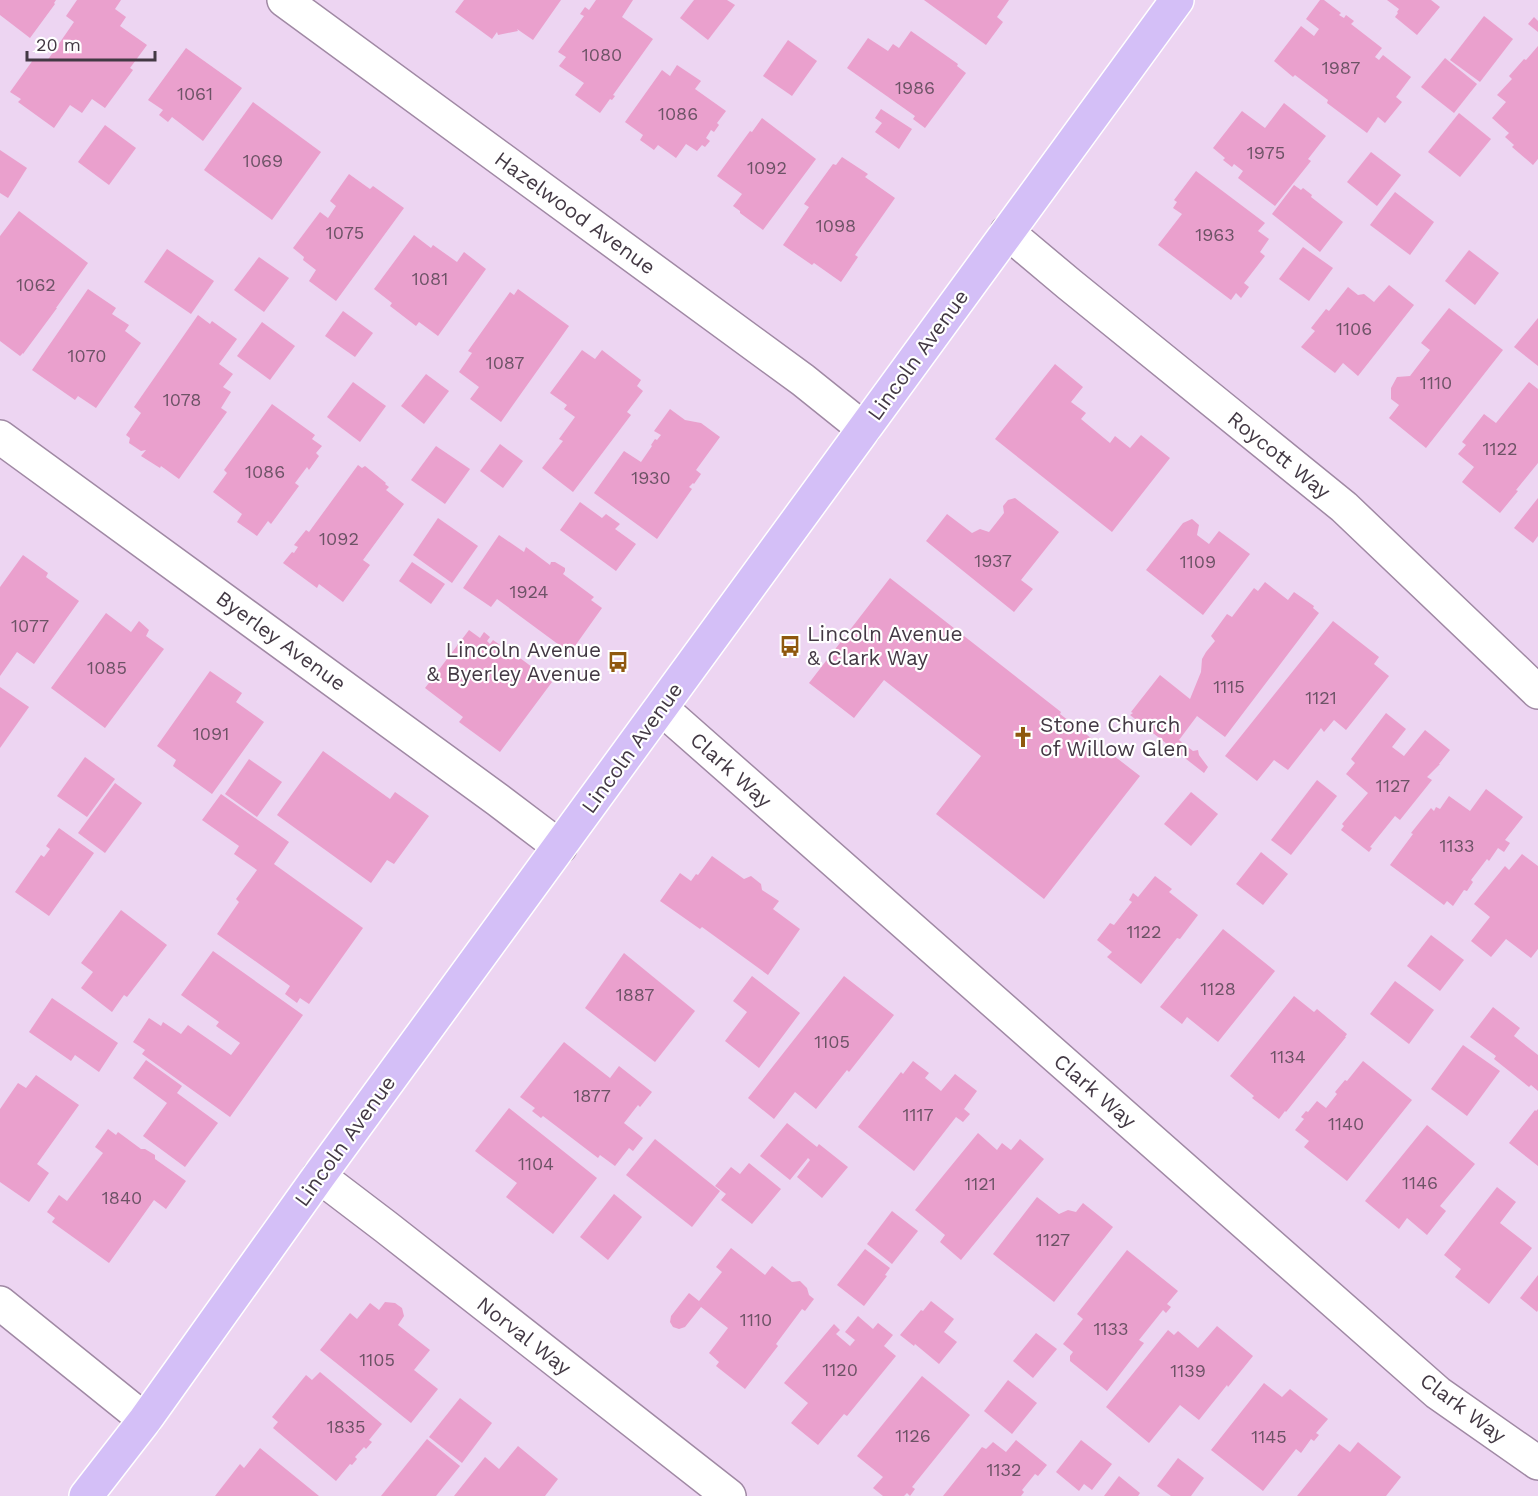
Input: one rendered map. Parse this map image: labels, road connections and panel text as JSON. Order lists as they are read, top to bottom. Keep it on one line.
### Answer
{"streets":{"main road":["Lincoln Avenue"],"street":["Hazelwood Avenue","Roycott Way","Byerley Avenue","Clark Way","Norval Way"]},"crossings":[["Hazelwood Avenue","Lincoln Avenue"],["Lincoln Avenue","Roycott Way"],["Lincoln Avenue","Byerley Avenue"],["Lincoln Avenue","Clark Way"],["Lincoln Avenue","Norval Way"]],"places":{"bus stop":["Lincoln Avenue & Clark Way","Lincoln Avenue & Byerley Avenue"],"church":["Stone Church of Willow Glen"]},"house_numbers":["1080","1987","1986","1061","1086","1975","1069","1092","1098","1075","1963","1081","1062","1106","1070","1087","1110","1078","1122","1086","1930","1092","1937","1109","1924","1077","1085","1115","1121","1091","1127","1133","1122","1128","1887","1105","1134","1877","1117","1140","1104","1146","1121","1840","1127","1110","1133","1105","1120","1139","1835","1126","1145","1132"],"scale_bar":"20 m"}
